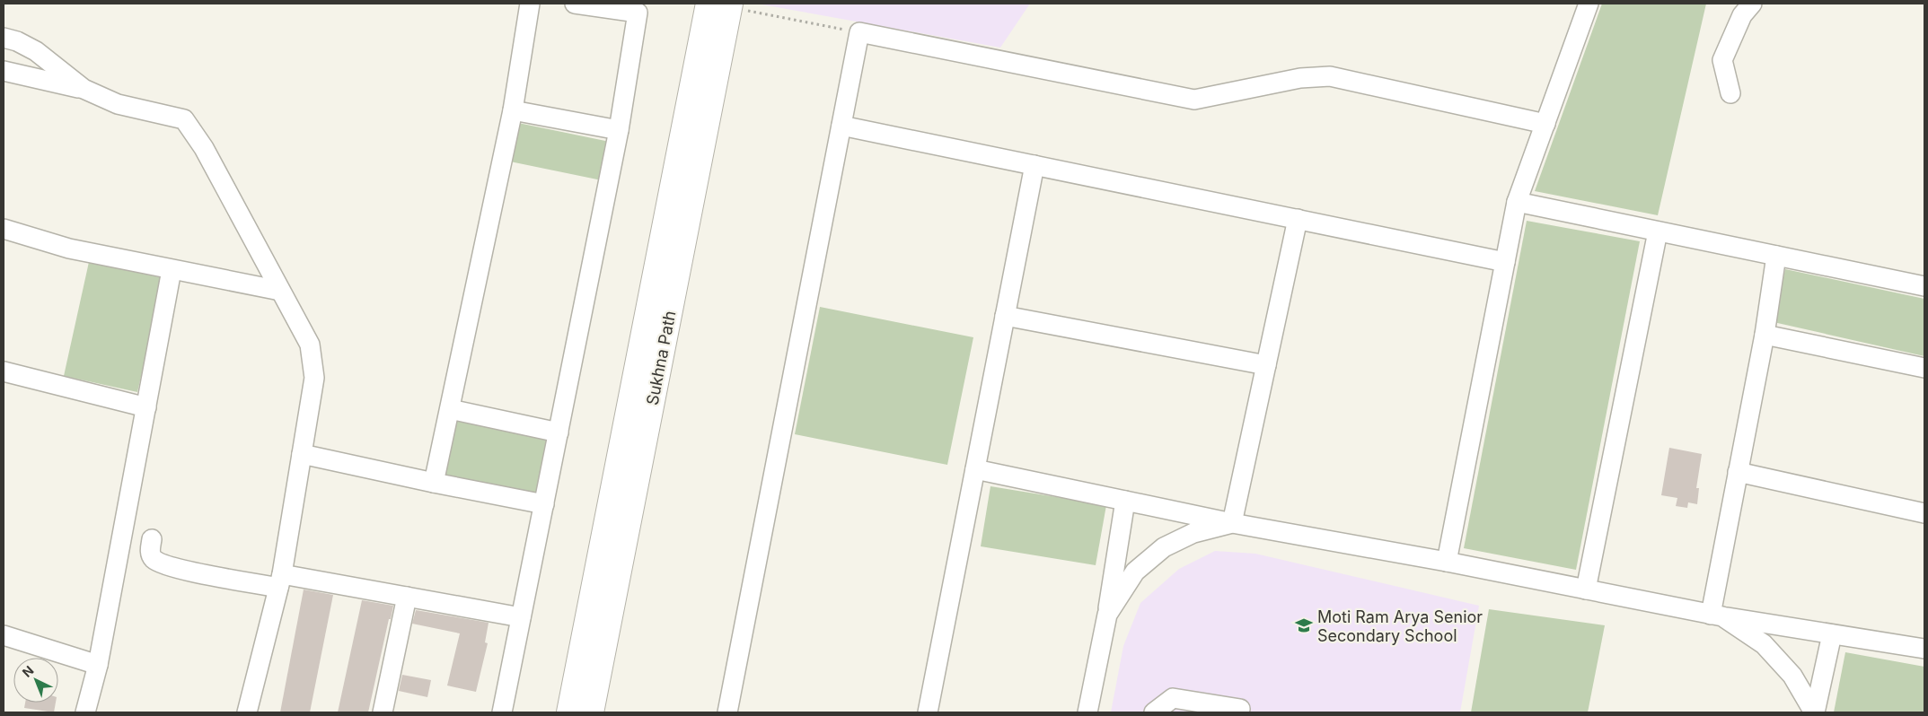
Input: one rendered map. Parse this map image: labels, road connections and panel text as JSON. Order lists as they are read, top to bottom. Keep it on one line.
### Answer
{"streets":{"main road":["Sukhna Path"]},"places":{"school or university":["Moti Ram Arya Senior Secondary School"]},"north":"top left"}
